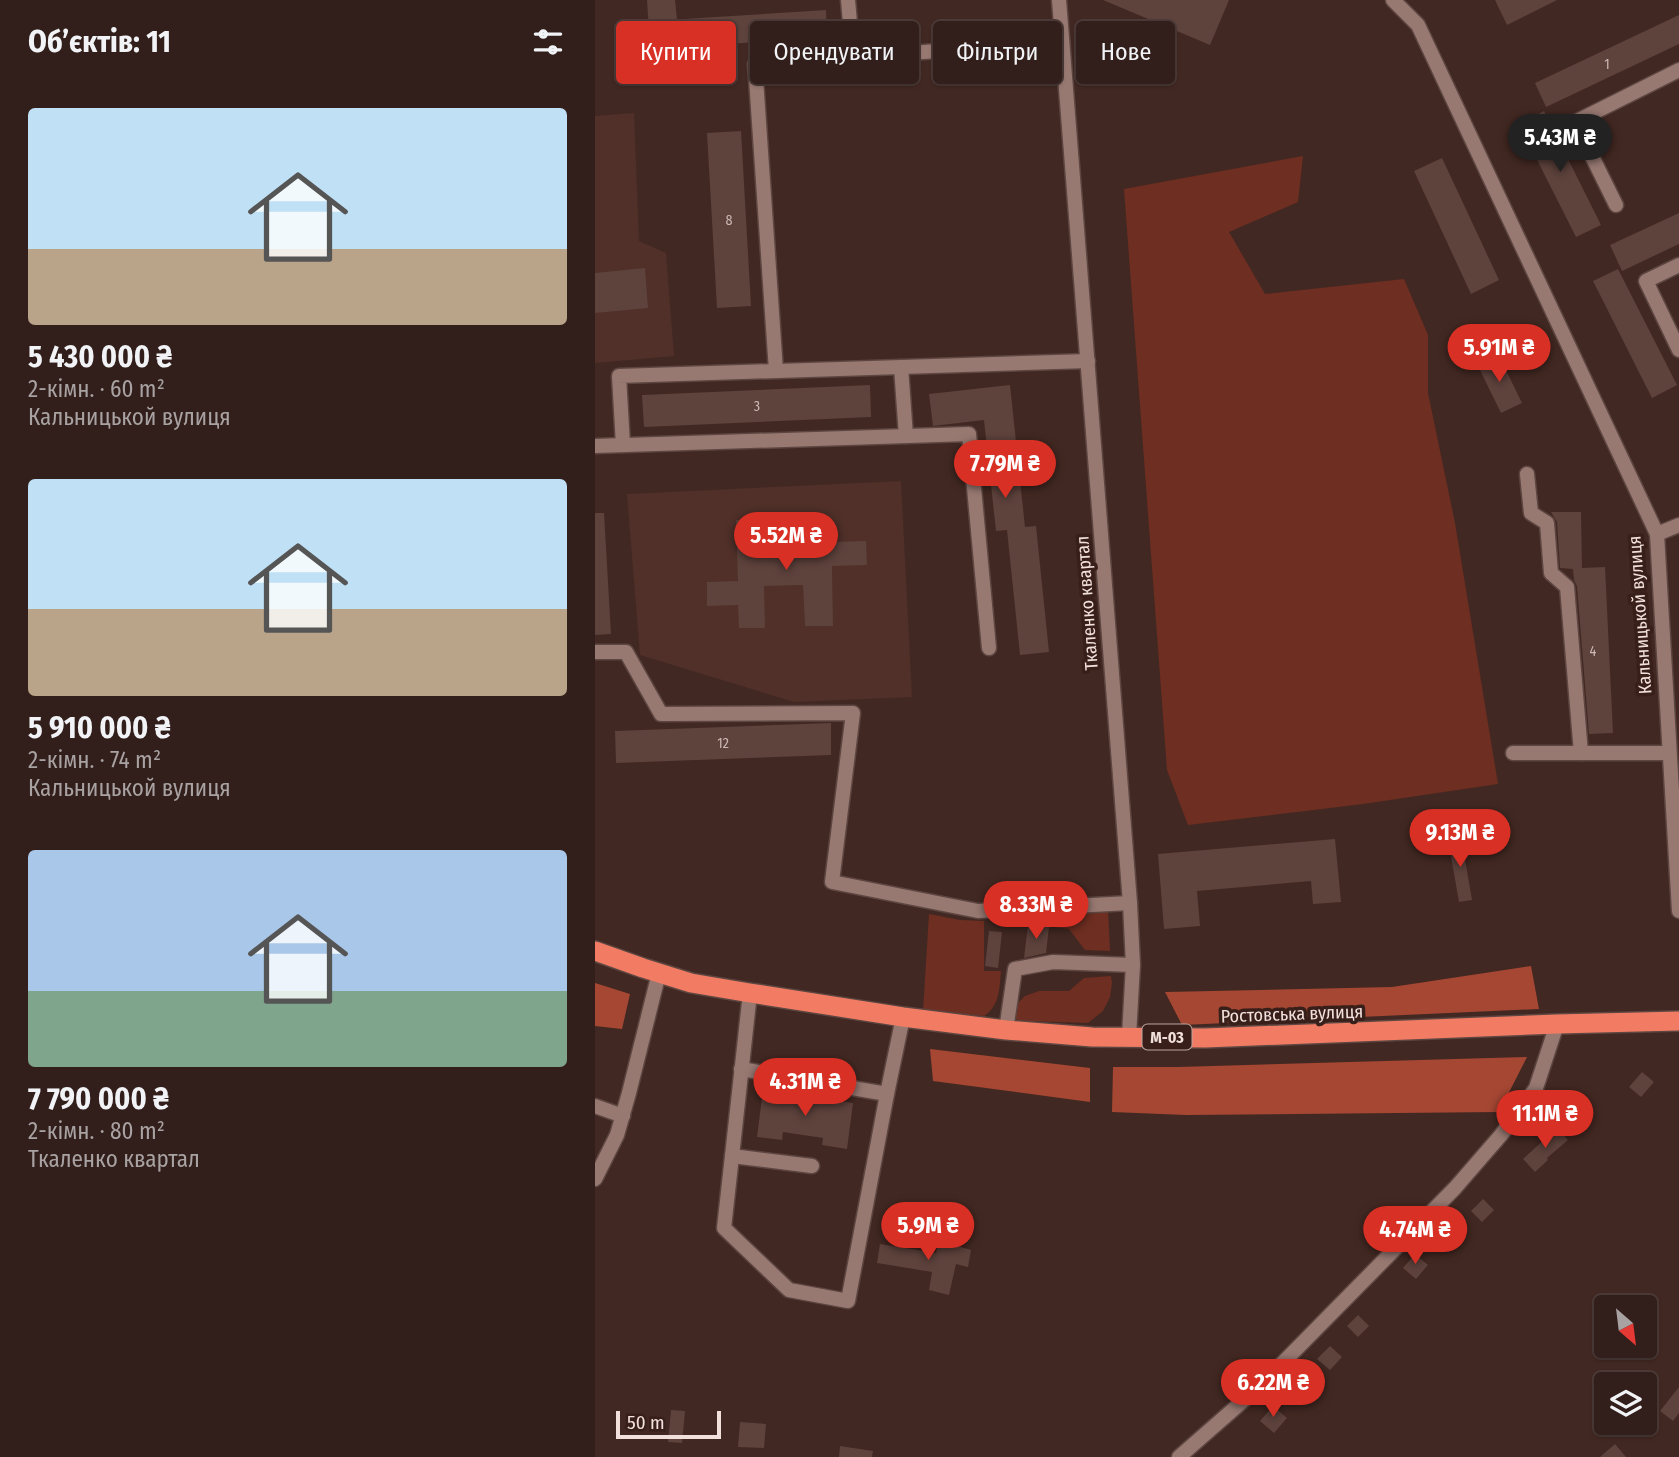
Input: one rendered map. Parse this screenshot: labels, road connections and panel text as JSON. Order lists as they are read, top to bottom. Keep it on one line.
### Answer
{"streets":{"highway":["Ростовська вулиця","М-03"],"street":["Ткаленко квартал","Кальницькой вулиця"]},"crossings":[["Ткаленко квартал","Ростовська вулиця"],["Ростовська вулиця","М-03"]],"house_numbers":["1","8","3","4","12"],"scale_bar":"50 m","north":"bottom right","page":{"heading":"Об’єктів: 11","chip":["Купити","Орендувати","Фільтри","Нове"],"list":[{"name":"5 430 000 ₴","note":"2-кімн. · 60 m² · Кальницькой вулиця"},{"name":"5 910 000 ₴","note":"2-кімн. · 74 m² · Кальницькой вулиця"},{"name":"7 790 000 ₴","note":"2-кімн. · 80 m² · Ткаленко квартал"}],"price":["5.43M ₴","5.91M ₴","7.79M ₴","5.52M ₴","9.13M ₴","8.33M ₴","4.31M ₴","11.1M ₴","5.9M ₴","4.74M ₴","6.22M ₴"],"scale":"50 m"}}
